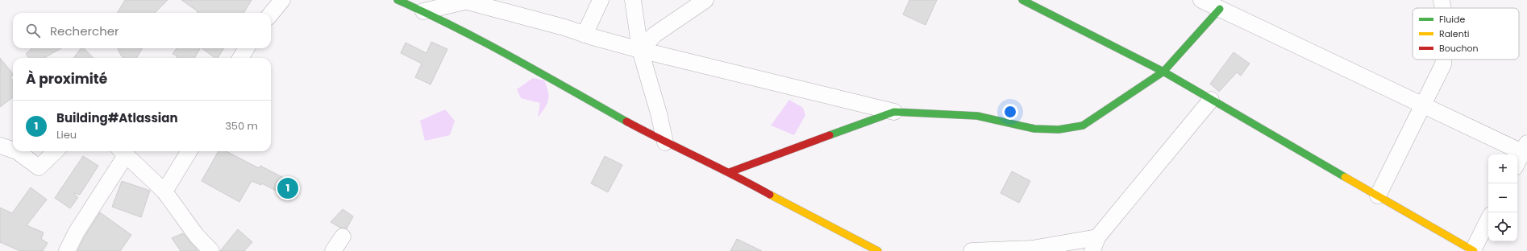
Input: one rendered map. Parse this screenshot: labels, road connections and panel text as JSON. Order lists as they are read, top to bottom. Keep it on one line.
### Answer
{"legend":["Fluide","Ralenti","Bouchon"],"page":{"search":"Rechercher","heading":"À proximité","list":[{"mark":"1","name":"Building#Atlassian","note":"Lieu","value":"350 m"}],"map_buttons":["+","−"],"pins":"1"}}
